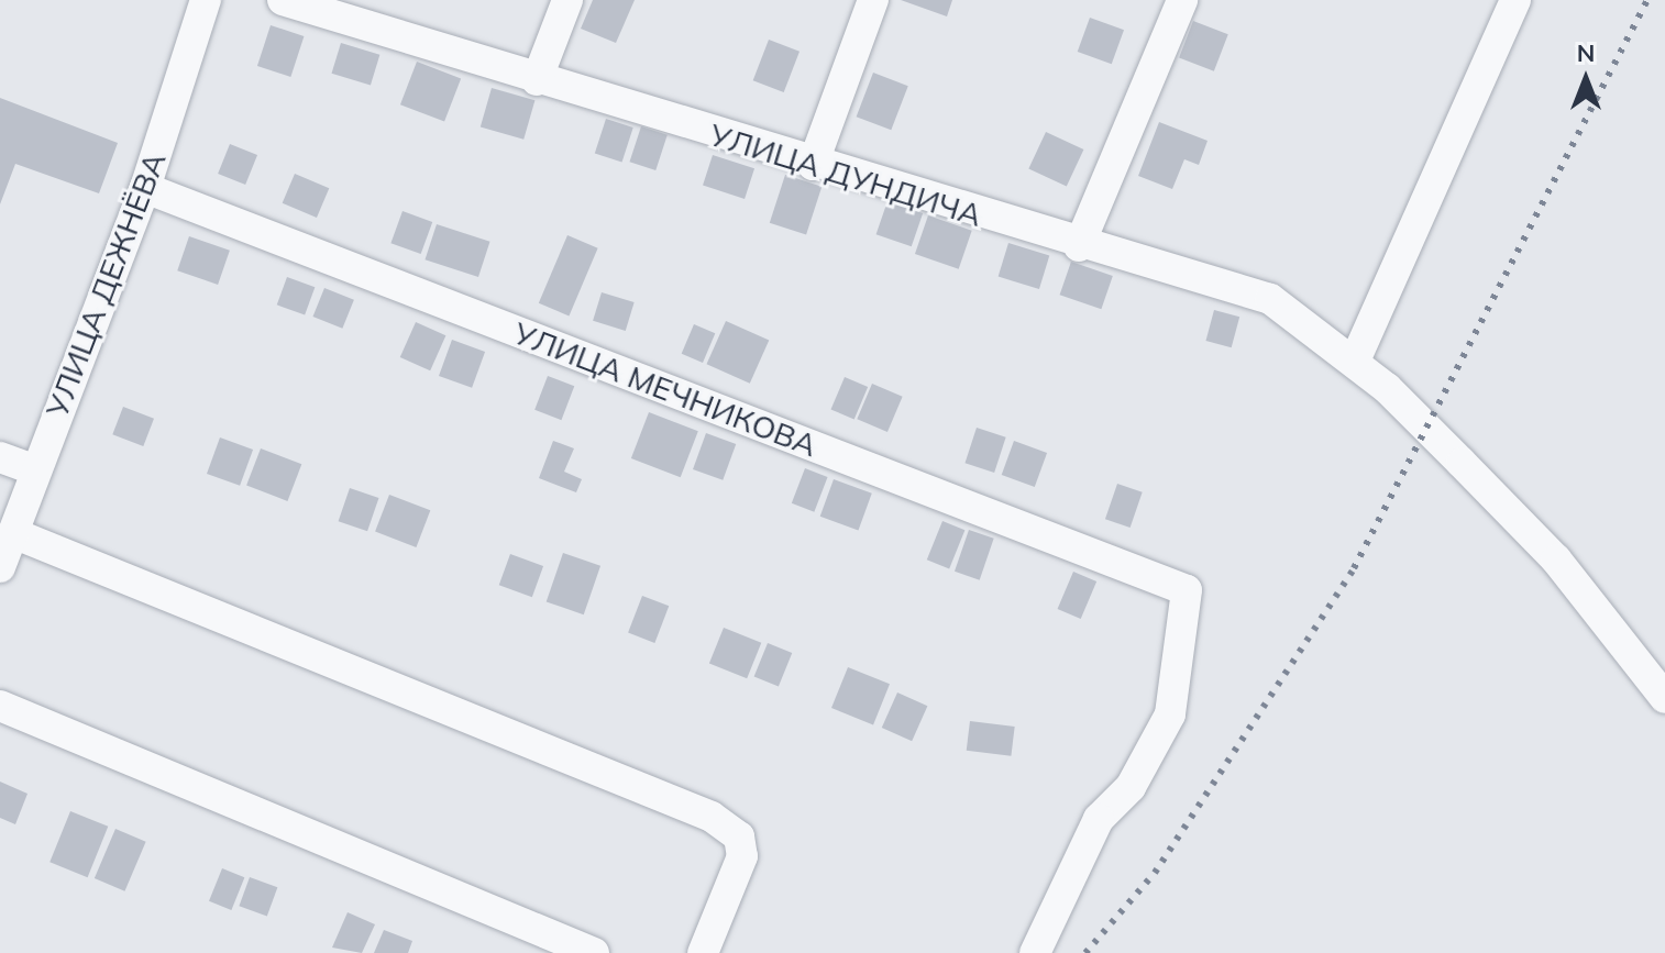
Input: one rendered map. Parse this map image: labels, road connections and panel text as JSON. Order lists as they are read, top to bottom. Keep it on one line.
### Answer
{"streets":{"street":["УЛИЦА ДУНДИЧА","УЛИЦА ДЕЖНЁВА","УЛИЦА МЕЧНИКОВА"]},"crossings":[["УЛИЦА ДЕЖНЁВА","УЛИЦА МЕЧНИКОВА"]],"north":"top"}
